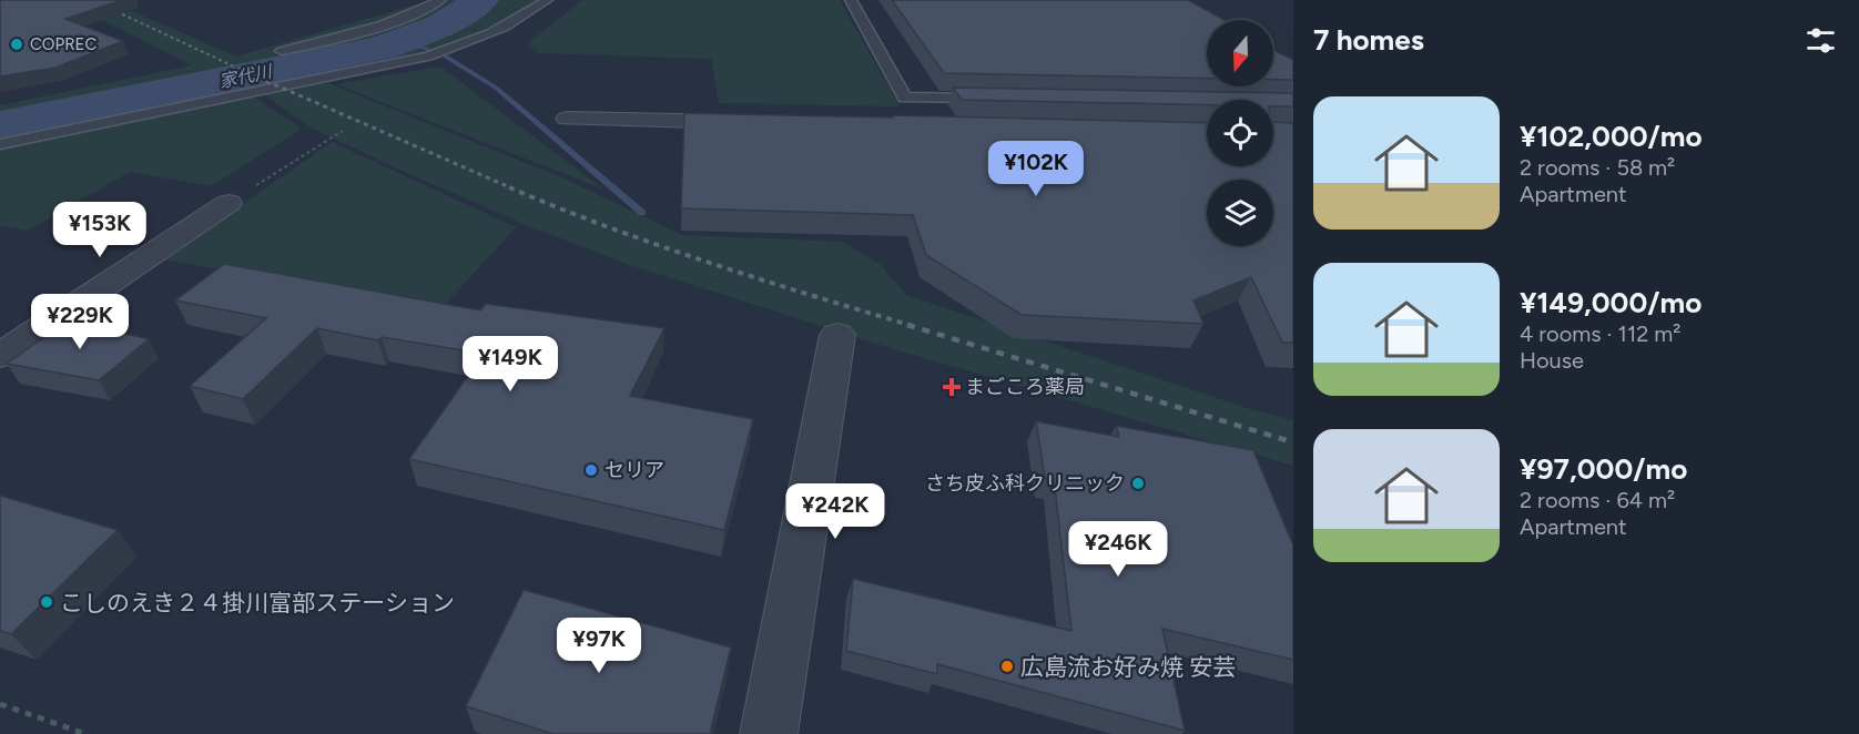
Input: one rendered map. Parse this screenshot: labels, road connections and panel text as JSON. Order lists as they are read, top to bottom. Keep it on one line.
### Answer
{"water":["家代川"],"places":{"other":["COPREC","セリア","さち皮ふ科クリニック","こしのえき２４掛川富部ステーション","広島流お好み焼 安芸"],"health":["まごころ薬局"]},"north":"bottom","page":{"heading":"7 homes","list":[{"name":"¥102,000/mo","note":"2 rooms · 58 m² · Apartment"},{"name":"¥149,000/mo","note":"4 rooms · 112 m² · House"},{"name":"¥97,000/mo","note":"2 rooms · 64 m² · Apartment"}],"price":["¥102K","¥153K","¥229K","¥149K","¥242K","¥246K","¥97K"]}}
